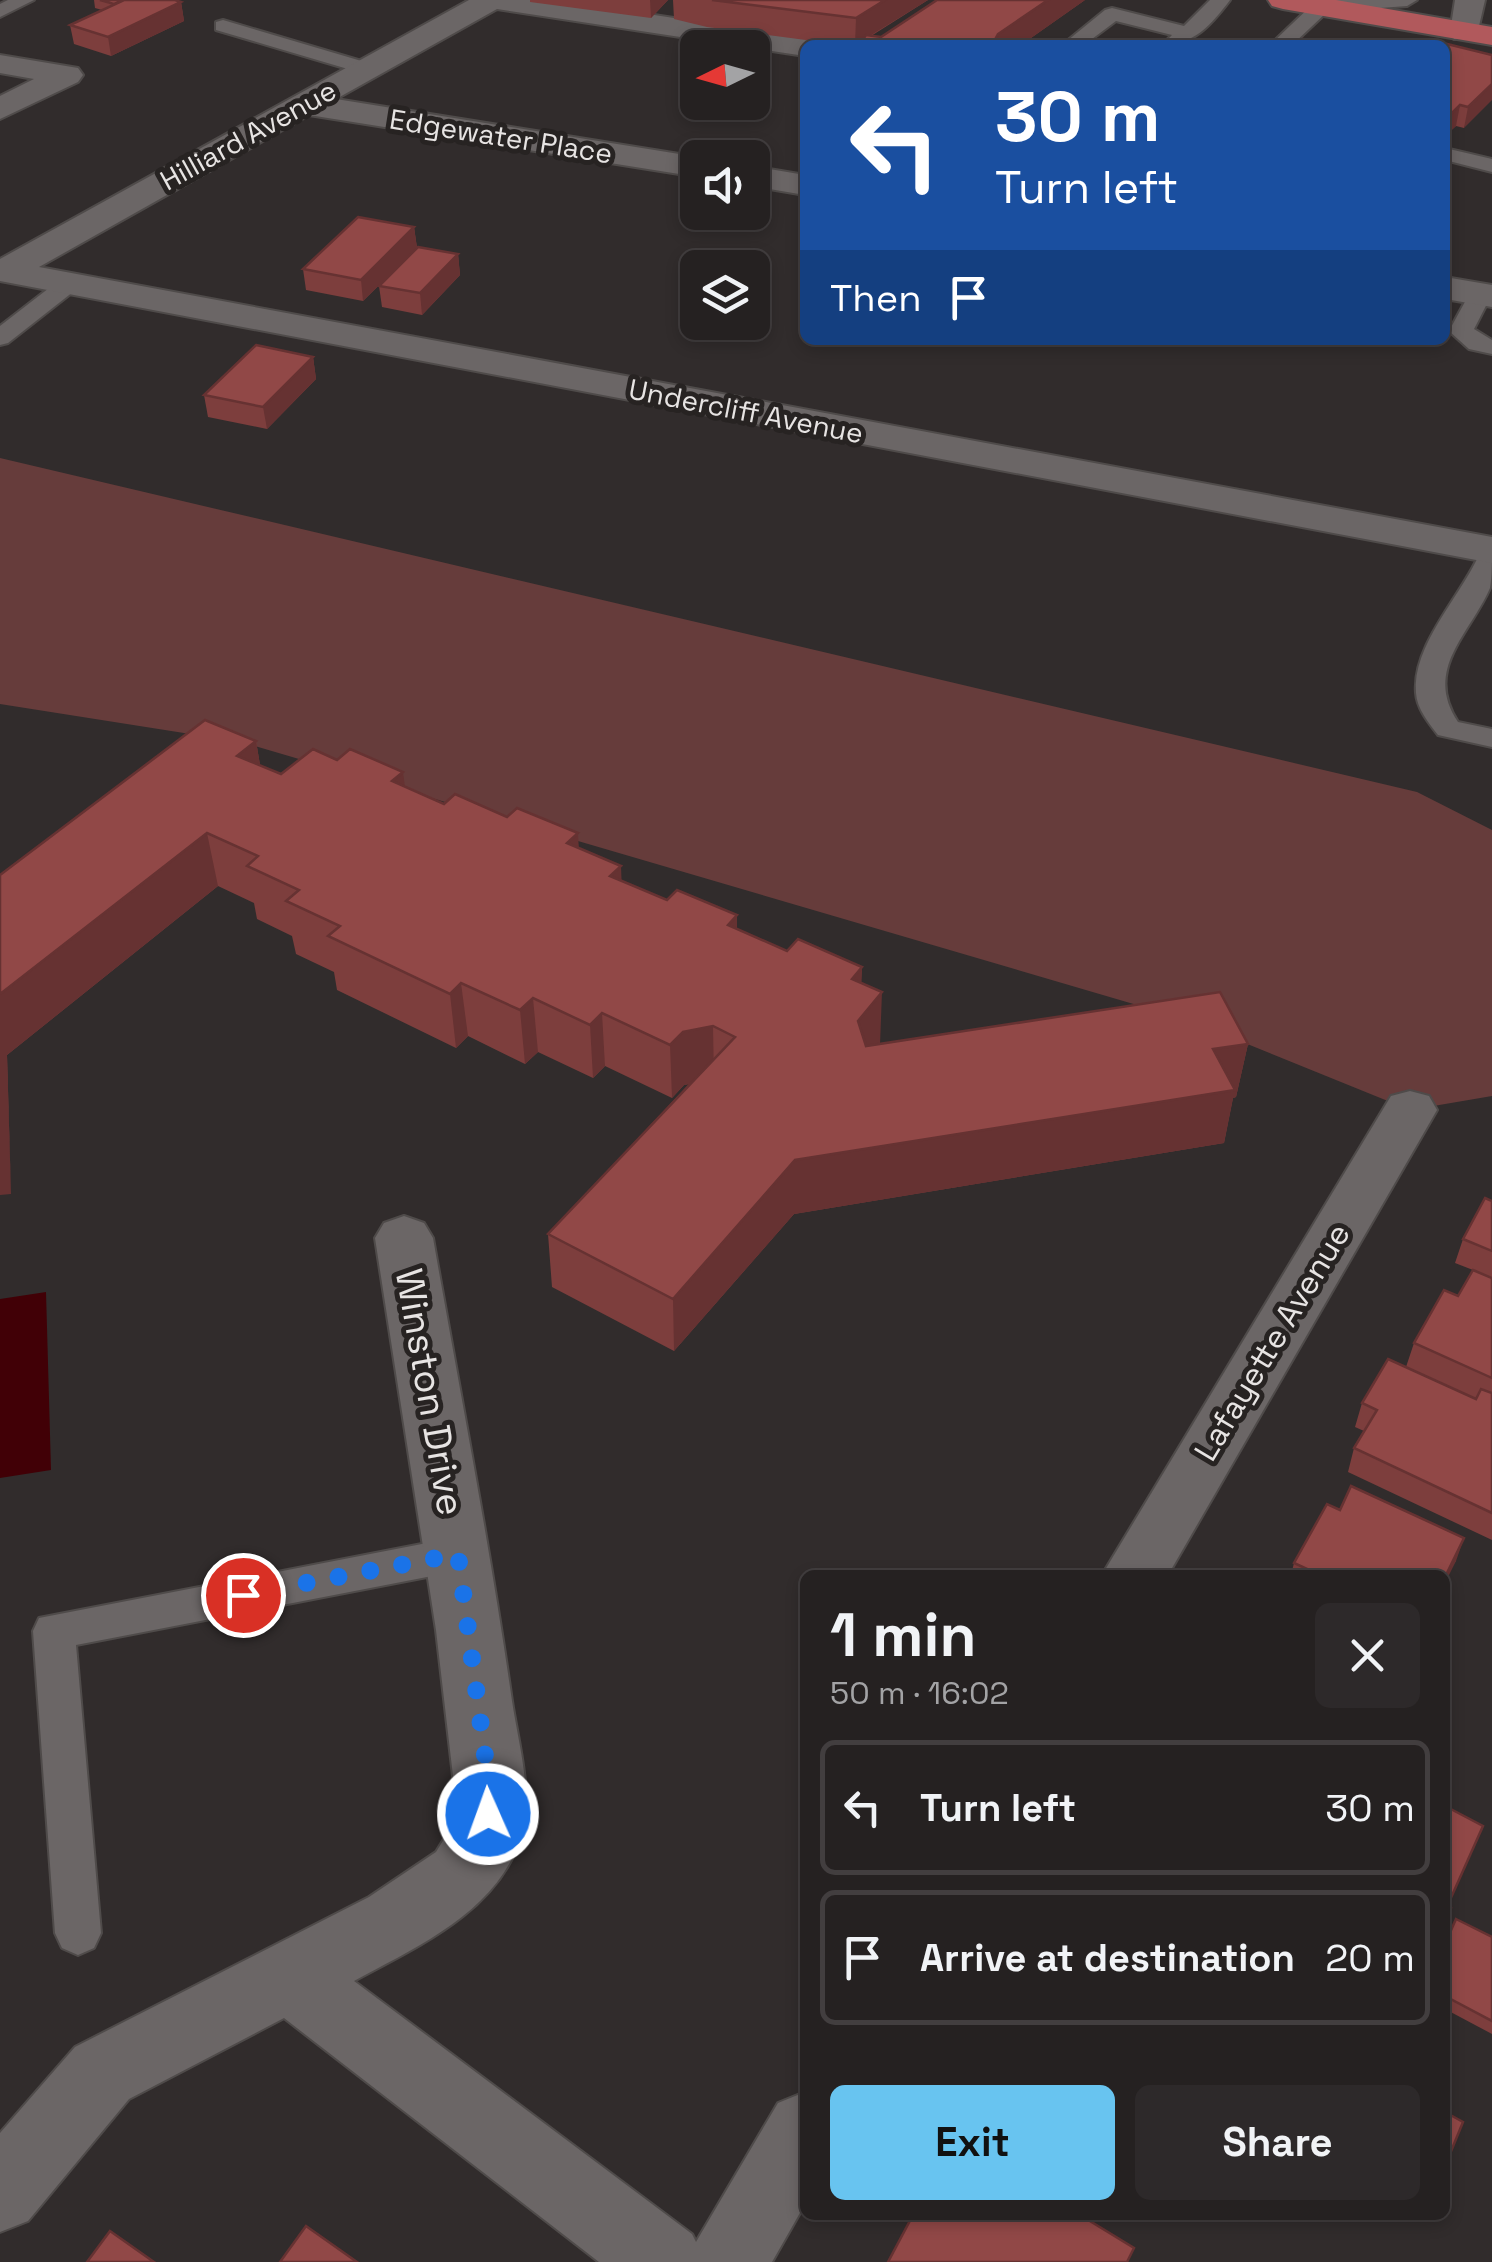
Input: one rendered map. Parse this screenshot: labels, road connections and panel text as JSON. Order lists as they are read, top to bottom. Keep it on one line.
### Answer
{"streets":{"street":["Hilliard Avenue","Edgewater Place","Undercliff Avenue","Lafayette Avenue","Winston Drive"]},"crossings":[["Hilliard Avenue","Edgewater Place"],["Hilliard Avenue","Undercliff Avenue"]],"north":"left","page":{"turn":["30 m","Turn left"],"then":"Then","heading":["1 min","50 m · 16:02"],"list":[{"name":"Turn left","value":"30 m"},{"name":"Arrive at destination","value":"20 m"}],"buttons":["Exit","Share"]}}
